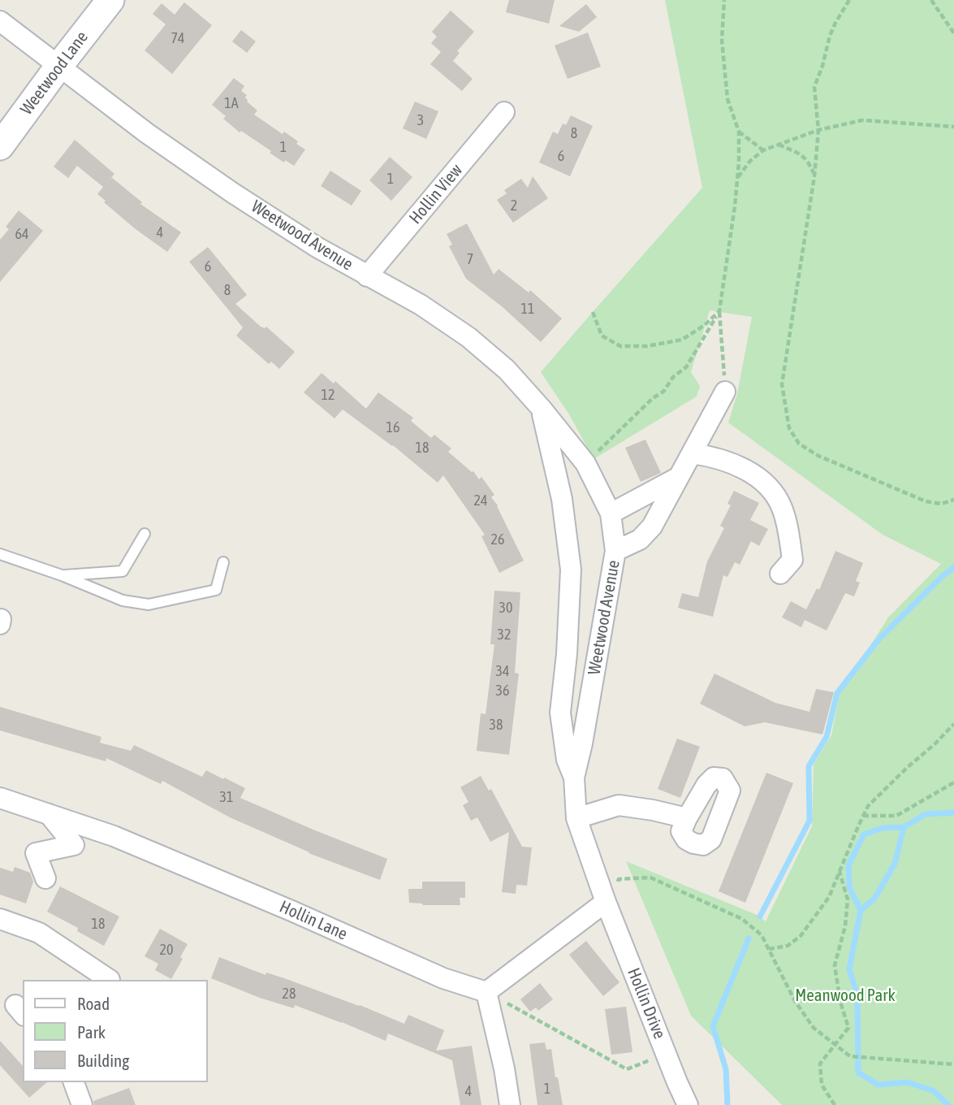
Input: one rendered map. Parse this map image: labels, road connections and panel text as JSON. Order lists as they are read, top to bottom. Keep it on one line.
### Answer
{"streets":{"street":["Weetwood Lane","Hollin View","Weetwood Avenue","Hollin Lane","Hollin Drive"]},"crossings":[["Weetwood Lane","Weetwood Avenue"],["Hollin View","Weetwood Avenue"],["Weetwood Avenue","Hollin Drive"]],"parks":["Meanwood Park"],"house_numbers":["74","1A","3","8","1","6","1","2","4","64","7","6","8","11","12","16","18","24","26","30","32","34","36","38","31","18","20","28","1","4"],"legend":["Road","Park","Building"]}
